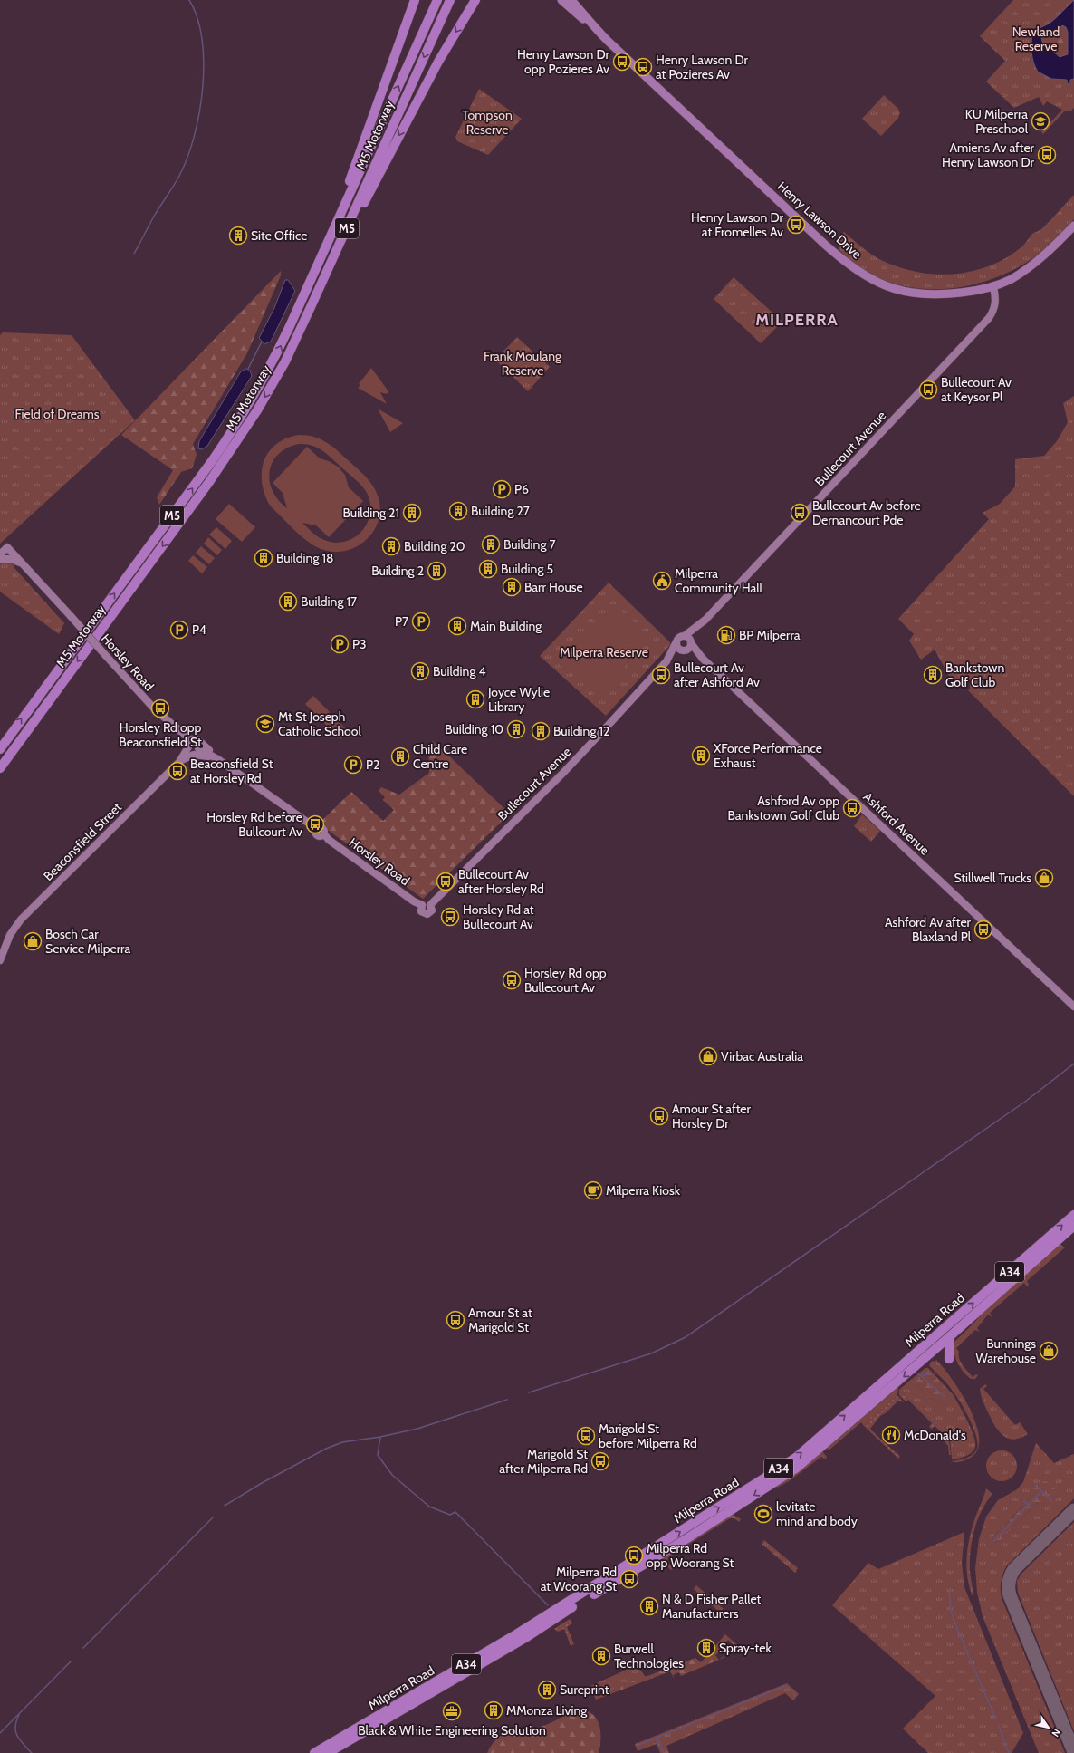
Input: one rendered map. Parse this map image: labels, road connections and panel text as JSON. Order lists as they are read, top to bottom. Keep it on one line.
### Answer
{"streets":{"highway":["M5 Motorway","M5","A34","Milperra Road"],"main road":["Henry Lawson Drive","Bullecourt Avenue","Horsley Road","Ashford Avenue","Beaconsfield Street"]},"crossings":[["Henry Lawson Drive","Bullecourt Avenue"],["Bullecourt Avenue","Horsley Road"],["Bullecourt Avenue","Ashford Avenue"],["Horsley Road","Beaconsfield Street"]],"districts":["MILPERRA"],"parks":["Newland Reserve","Tompson Reserve","Frank Moulang Reserve","Field of Dreams","Milperra Reserve"],"places":{"bus stop":["Henry Lawson Dr opp Pozieres Av","Henry Lawson Dr at Pozieres Av","Amiens Av after Henry Lawson Dr","Henry Lawson Dr at Fromelles Av","Bullecourt Av at Keysor Pl","Bullecourt Av before Dernancourt Pde","Bullecourt Av after Ashford Av","Horsley Rd opp Beaconsfield St","Beaconsfield St at Horsley Rd","Ashford Av opp Bankstown Golf Club","Horsley Rd before Bullcourt Av","Bullecourt Av after Horsley Rd","Horsley Rd at Bullecourt Av","Ashford Av after Blaxland Pl","Horsley Rd opp Bullecourt Av","Amour St after Horsley Dr","Amour St at Marigold St","Marigold St before Milperra Rd","Marigold St after Milperra Rd","Milperra Rd opp Woorang St","Milperra Rd at Woorang St"],"school or university":["KU Milperra Preschool","Mt St Joseph Catholic School"],"building":["Site Office","Building 27","Building 21","Building 7","Building 20","Building 18","Building 5","Building 2","Barr House","Building 17","Main Building","Building 4","Bankstown Golf Club","Joyce Wylie Library","Building 10","Building 12","XForce Performance Exhaust","Child Care Centre","N & D Fisher Pallet Manufacturers","Spray-tek","Burwell Technologies","Sureprint","MMonza Living"],"parking":["P6","P7","P4","P3","P2"],"public building":["Milperra Community Hall"],"fuel station":["BP Milperra"],"shop":["Stillwell Trucks","Bosch Car Service Milperra","Virbac Australia","Bunnings Warehouse"],"cafe":["Milperra Kiosk"],"restaurant":["McDonald's"],"sports":["levitate mind and body"],"office":["Black & White Engineering Solution"]},"north":"bottom right"}
